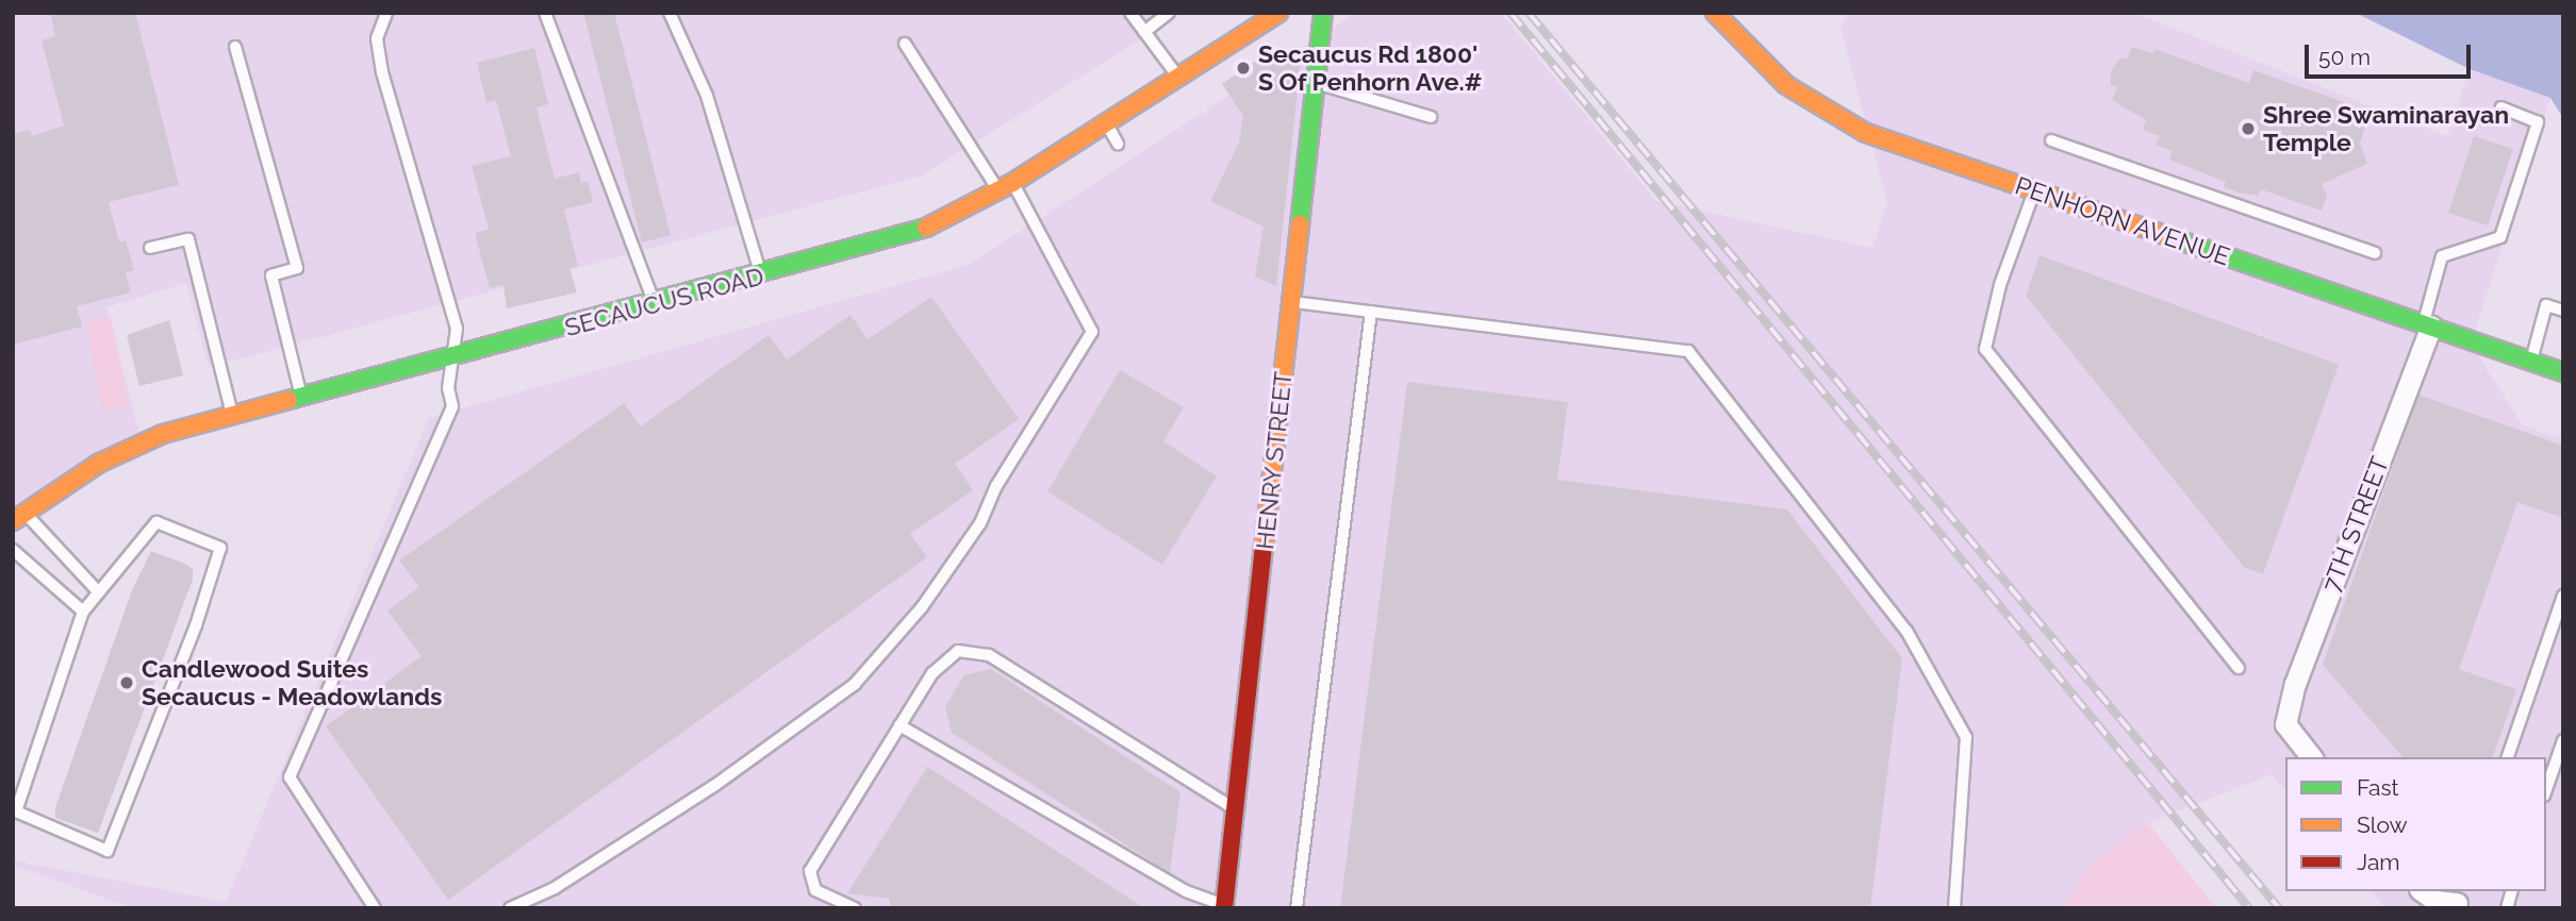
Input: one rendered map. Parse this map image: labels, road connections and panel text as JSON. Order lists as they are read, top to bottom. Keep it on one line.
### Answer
{"streets":{"street":["PENHORN AVENUE","SECAUCUS ROAD","HENRY STREET","7TH STREET"]},"crossings":[["PENHORN AVENUE","7TH STREET"]],"places":["Secaucus Rd 1800' S Of Penhorn Ave.#","Shree Swaminarayan Temple","Candlewood Suites Secaucus - Meadowlands"],"legend":["Fast","Slow","Jam"],"scale_bar":"50 m"}
